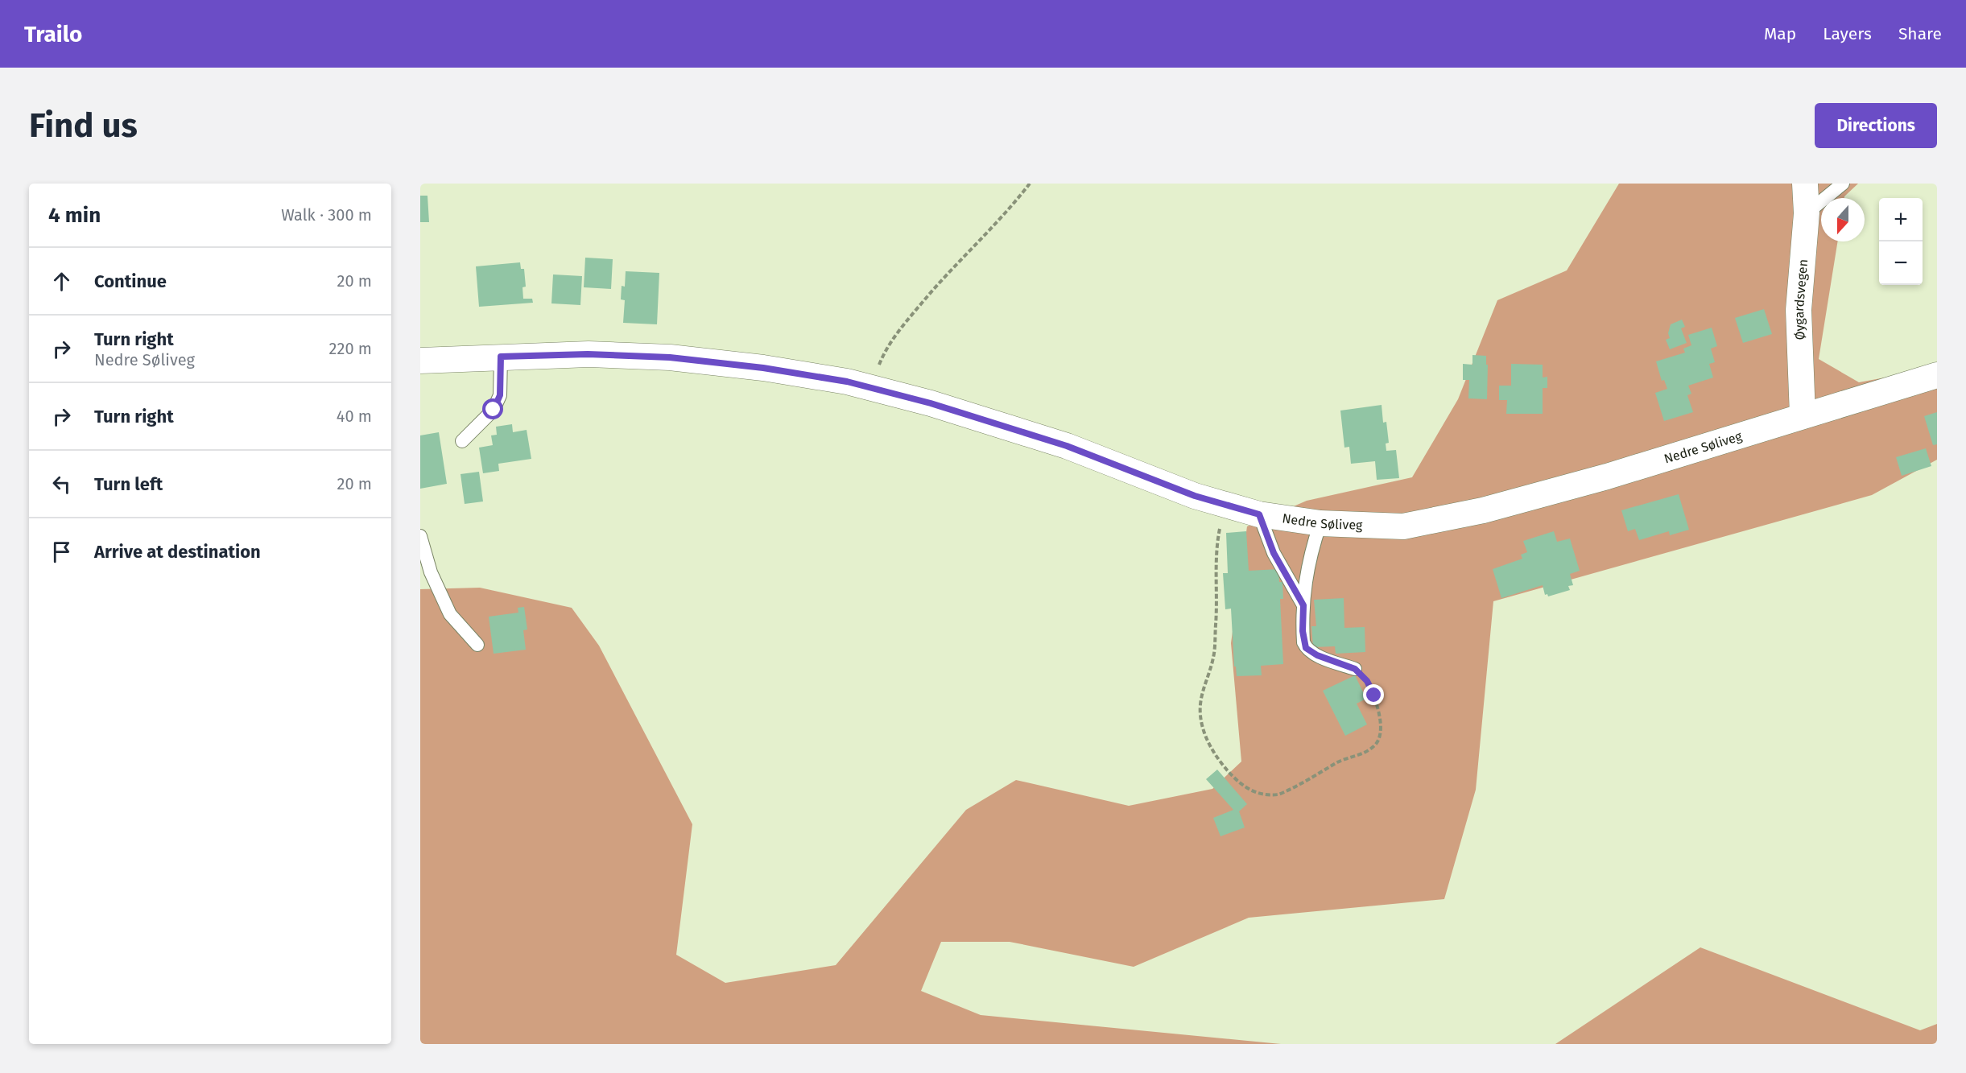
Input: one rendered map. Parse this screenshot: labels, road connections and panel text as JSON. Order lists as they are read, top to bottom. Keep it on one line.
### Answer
{"streets":{"street":["Øygardsvegen","Nedre Søliveg"]},"crossings":[["Øygardsvegen","Nedre Søliveg"]],"north":"bottom","page":{"header":"Trailo","nav":["Map","Layers","Share"],"buttons":"Directions","title":"Find us","heading":["4 min","Walk · 300 m"],"map_buttons":["+","−"],"list":[["Continue","20 m"],["Turn right","Nedre Søliveg","220 m"],["Turn right","40 m"],["Turn left","20 m"],"Arrive at destination"]}}
